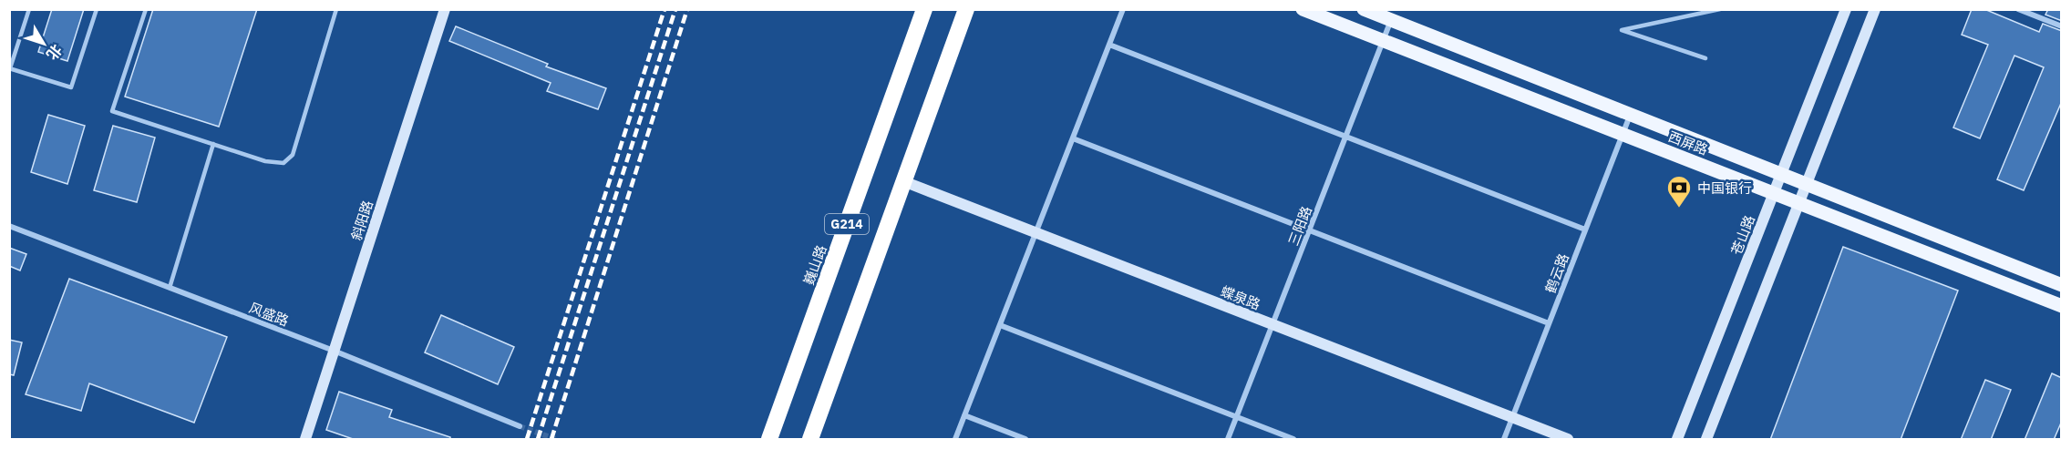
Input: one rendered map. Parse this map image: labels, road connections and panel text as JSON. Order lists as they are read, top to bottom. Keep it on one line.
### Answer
{"streets":{"highway":["G214","巍山路"],"main road":["西屏路"],"street":["斜阳路","三阳路","苍山路","鹤云路","蝶泉路","风盛路"]},"crossings":[["西屏路","三阳路"],["西屏路","苍山路"],["西屏路","鹤云路"],["斜阳路","风盛路"],["G214","蝶泉路"],["三阳路","蝶泉路"],["鹤云路","蝶泉路"]],"places":{"bank":["中国银行"]},"north":"bottom right"}
